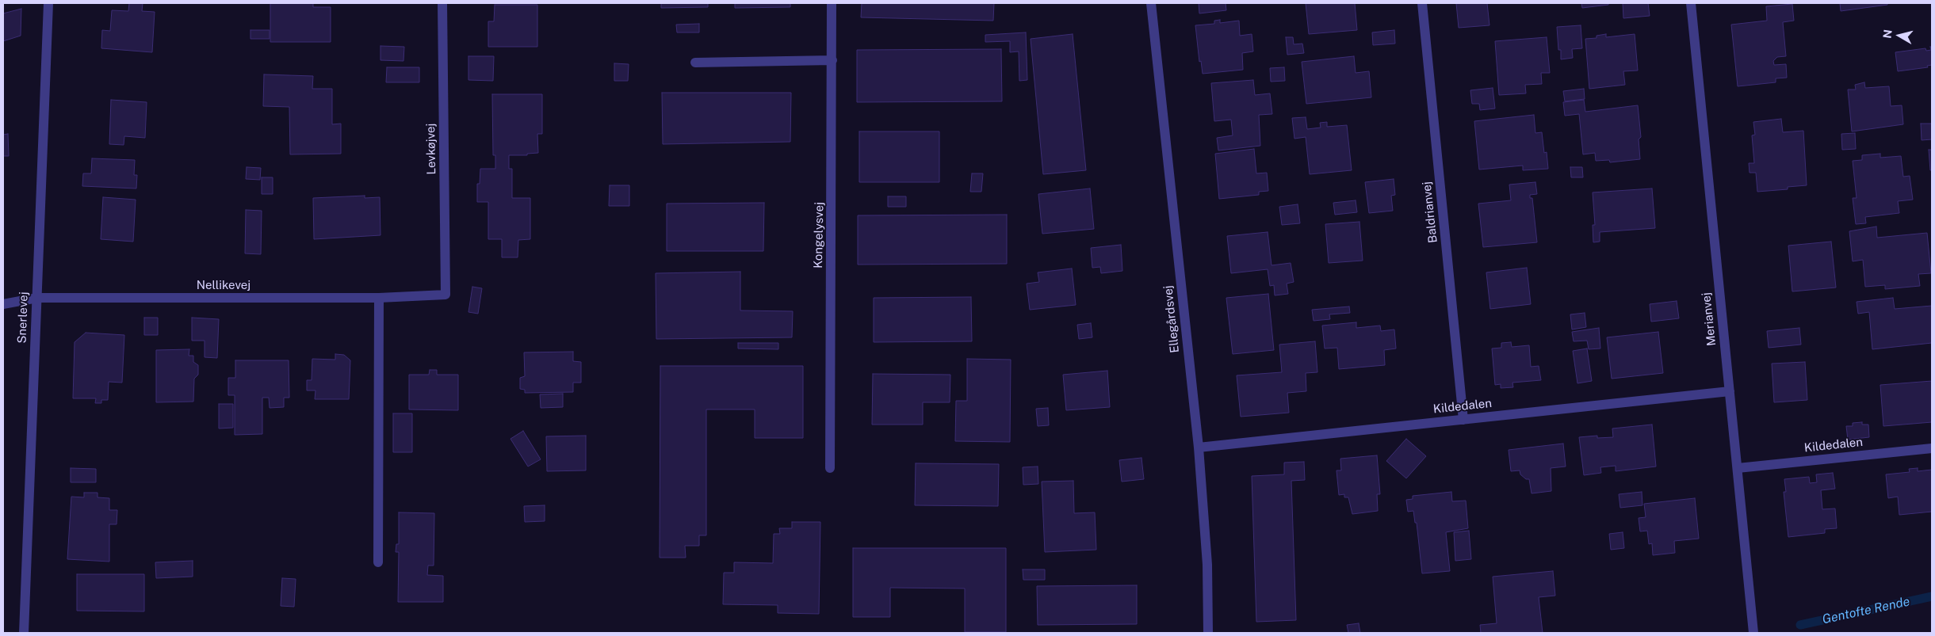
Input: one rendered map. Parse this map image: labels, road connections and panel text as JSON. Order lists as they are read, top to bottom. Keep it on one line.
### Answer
{"streets":{"street":["Levkøjvej","Baldrianvej","Kongelysvej","Nellikevej","Snerlevej","Ellegårdsvej","Merianvej","Kildedalen"]},"crossings":[["Levkøjvej","Nellikevej"],["Baldrianvej","Kildedalen"],["Nellikevej","Snerlevej"],["Ellegårdsvej","Kildedalen"],["Merianvej","Kildedalen"]],"water":["Gentofte Rende"],"north":"left"}
